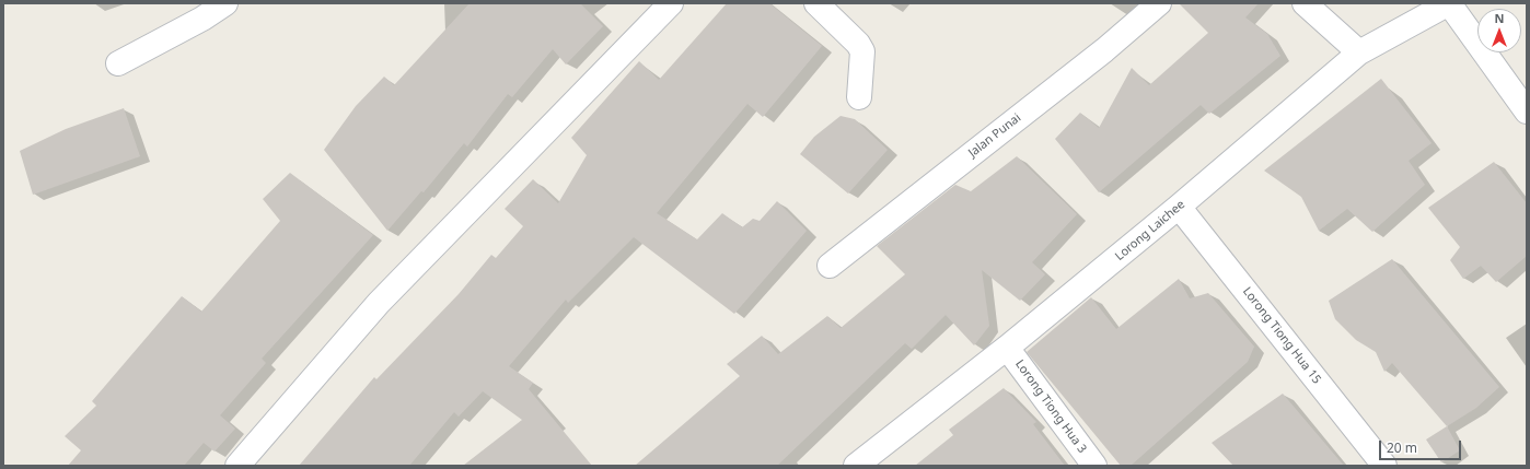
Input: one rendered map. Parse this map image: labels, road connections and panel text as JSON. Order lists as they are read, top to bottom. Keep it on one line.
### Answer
{"streets":{"street":["Jalan Punai","Lorong Laichee","Lorong Tiong Hua 15","Lorong Tiong Hua 3"]},"crossings":[["Lorong Laichee","Lorong Tiong Hua 15"],["Lorong Laichee","Lorong Tiong Hua 3"]],"scale_bar":"20 m","north":"top"}
